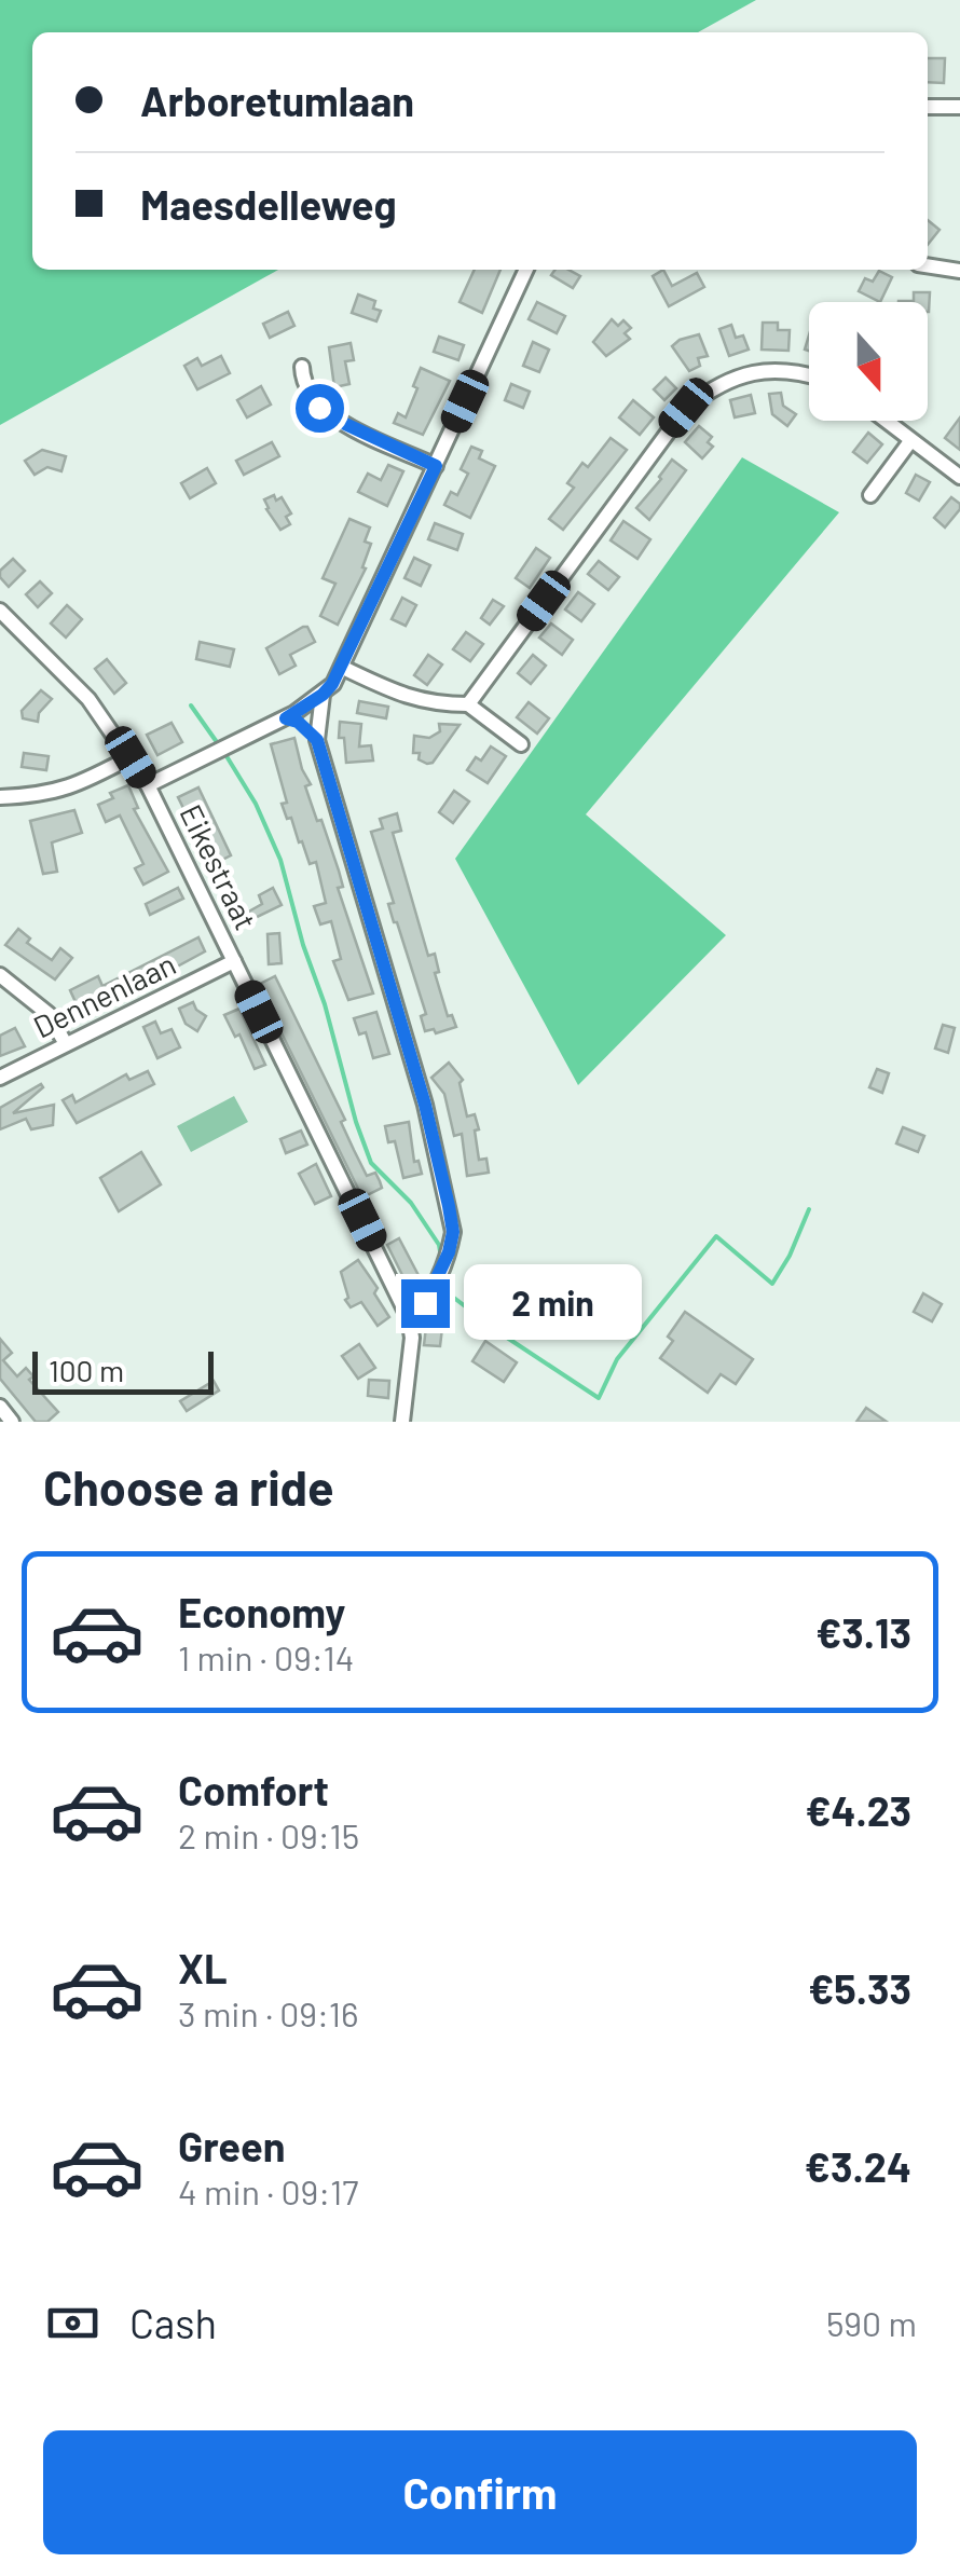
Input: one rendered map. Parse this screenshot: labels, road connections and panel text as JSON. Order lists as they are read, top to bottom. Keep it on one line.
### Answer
{"streets":{"street":["Eikestraat","Dennenlaan"]},"crossings":[["Eikestraat","Dennenlaan"]],"scale_bar":"100 m","north":"bottom","page":{"banner":["Arboretumlaan","Maesdelleweg"],"bubble":"2 min","scale":"100 m","heading":"Choose a ride","list":[{"name":"Economy","note":"1 min · 09:14","value":"€3.13"},{"name":"Comfort","note":"2 min · 09:15","value":"€4.23"},{"name":"XL","note":"3 min · 09:16","value":"€5.33"},{"name":"Green","note":"4 min · 09:17","value":"€3.24"}],"pay":["Cash","590 m"],"buttons":"Confirm"}}
